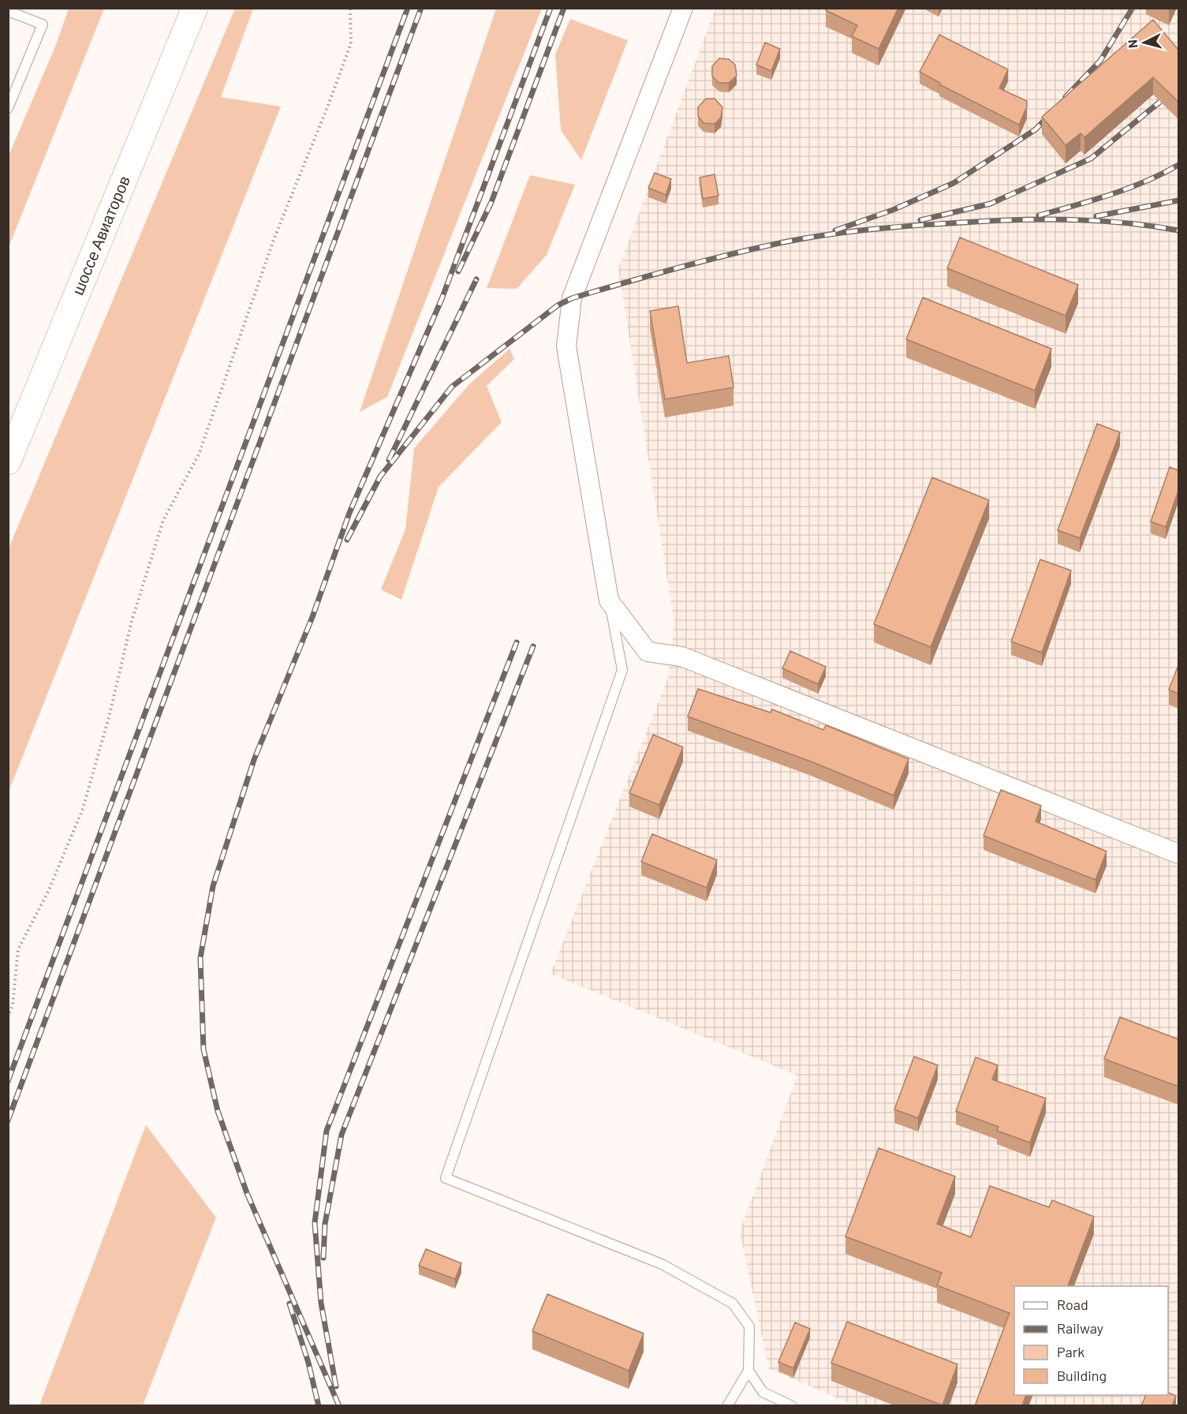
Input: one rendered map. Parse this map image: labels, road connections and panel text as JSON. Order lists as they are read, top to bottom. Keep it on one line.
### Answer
{"streets":{"main road":["шоссе Авиаторов"]},"legend":["Road","Railway","Park","Building"],"north":"left"}
